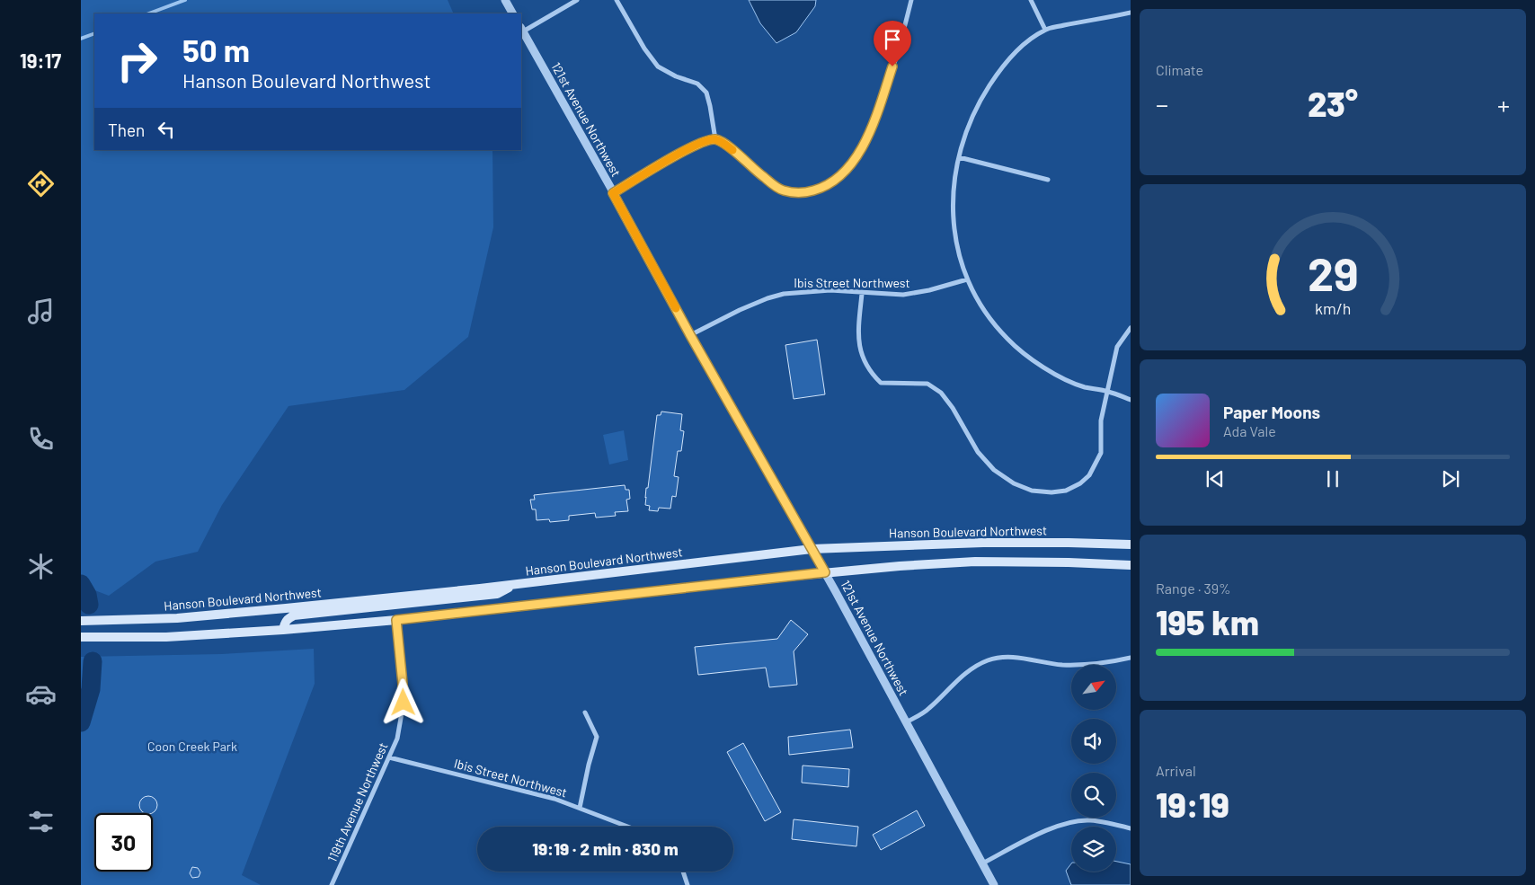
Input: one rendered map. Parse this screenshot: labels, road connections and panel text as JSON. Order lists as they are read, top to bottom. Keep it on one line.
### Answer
{"streets":{"main road":["Hanson Boulevard Northwest"],"street":["121st Avenue Northwest","Ibis Street Northwest","119th Avenue Northwest"]},"crossings":[["121st Avenue Northwest","Ibis Street Northwest"],["121st Avenue Northwest","Hanson Boulevard Northwest"],["Ibis Street Northwest","119th Avenue Northwest"]],"parks":["Coon Creek Park"],"north":"top right","page":{"tabs":"19:17","tile":["Climate",["Range · 39%","195 km"],["Arrival","19:19"]],"turn":["50 m","Hanson Boulevard Northwest"],"heat":["−","23°","+"],"then":"Then","song":["Paper Moons","Ada Vale"],"limit":"30","trip":"19:19 · 2 min · 830 m","gauge":["29","km/h"]}}
